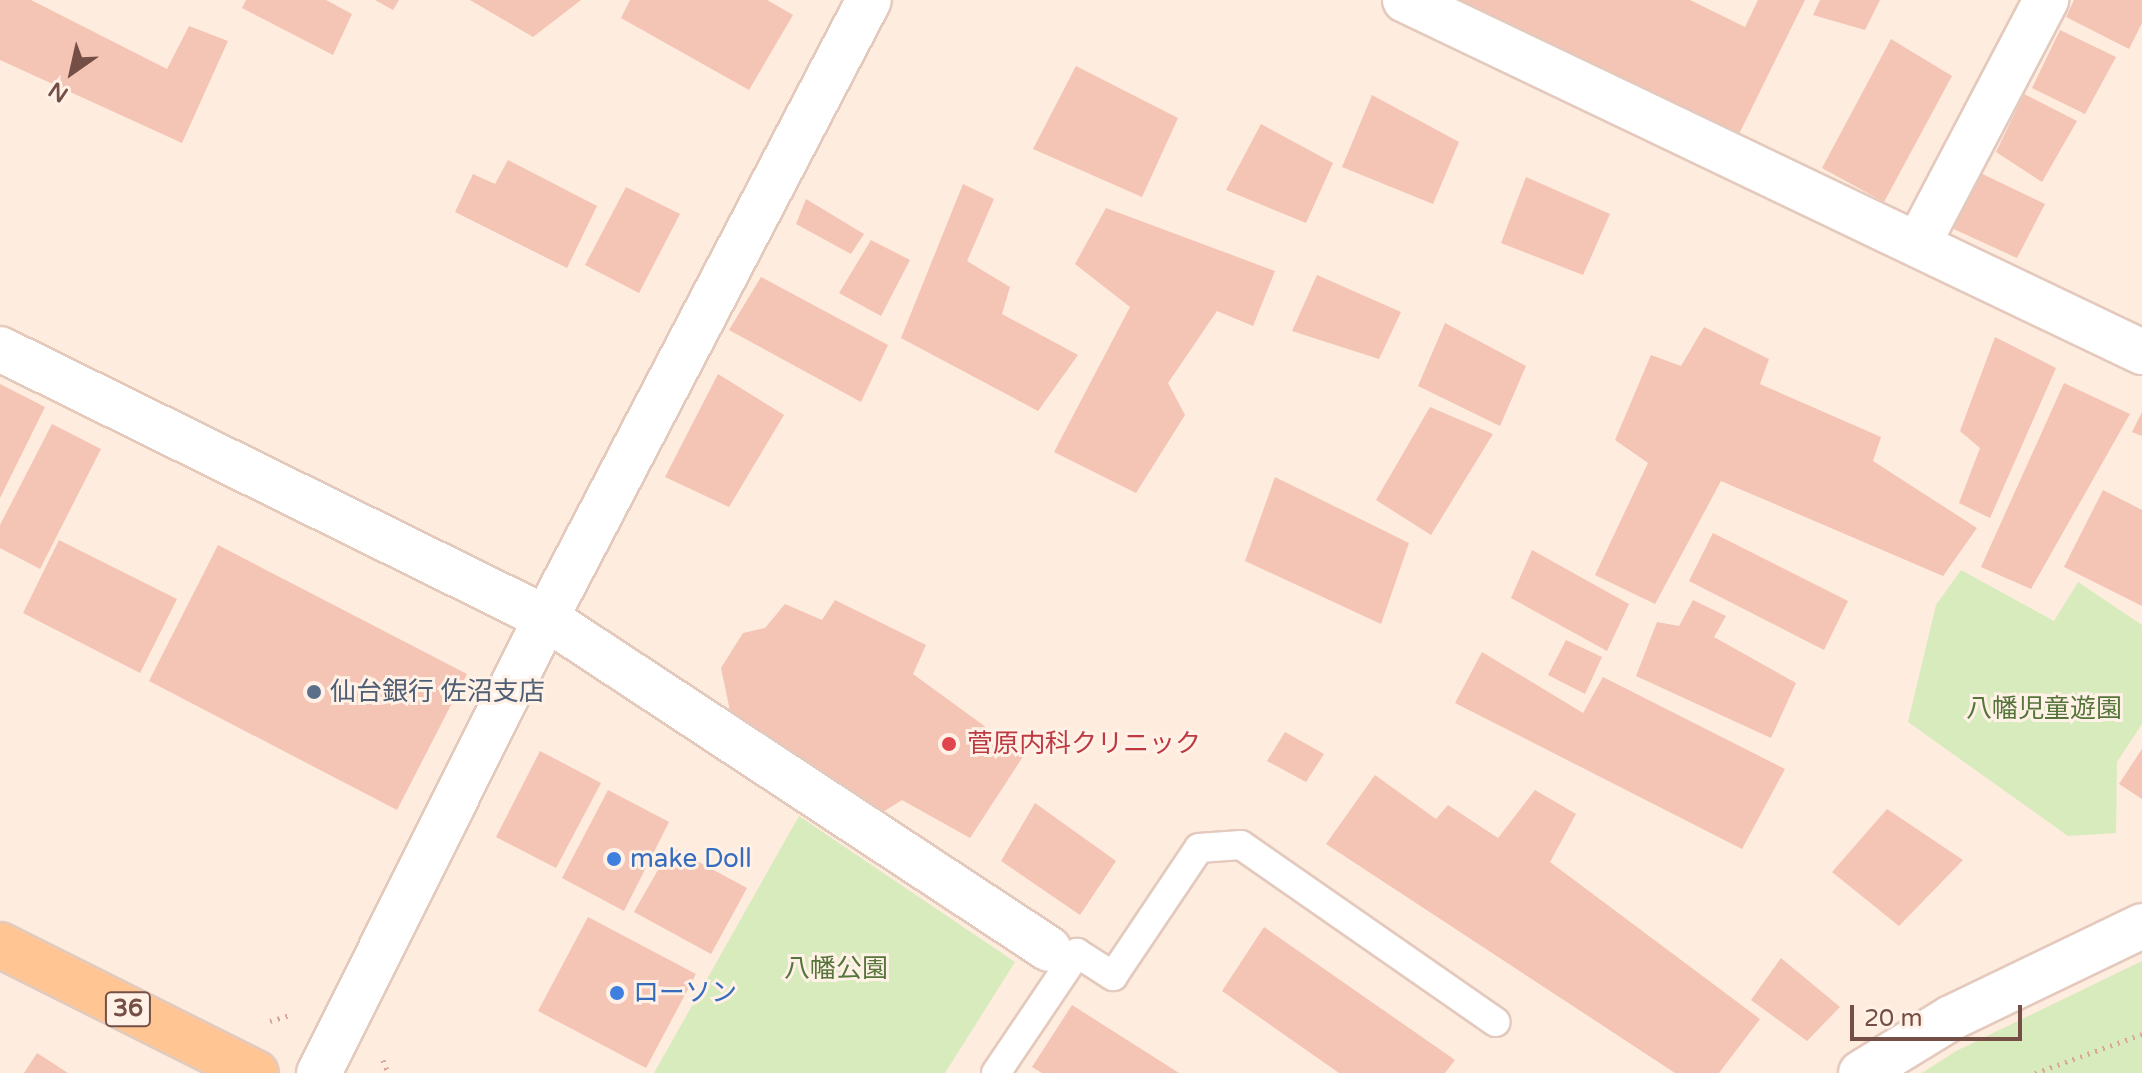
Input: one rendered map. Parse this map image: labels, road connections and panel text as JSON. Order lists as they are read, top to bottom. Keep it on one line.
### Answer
{"streets":{"main road":["36"]},"parks":["八幡児童遊園","八幡公園"],"places":["仙台銀行 佐沼支店","菅原内科クリニック","make Doll","ローソン"],"scale_bar":"20 m","north":"bottom left"}
